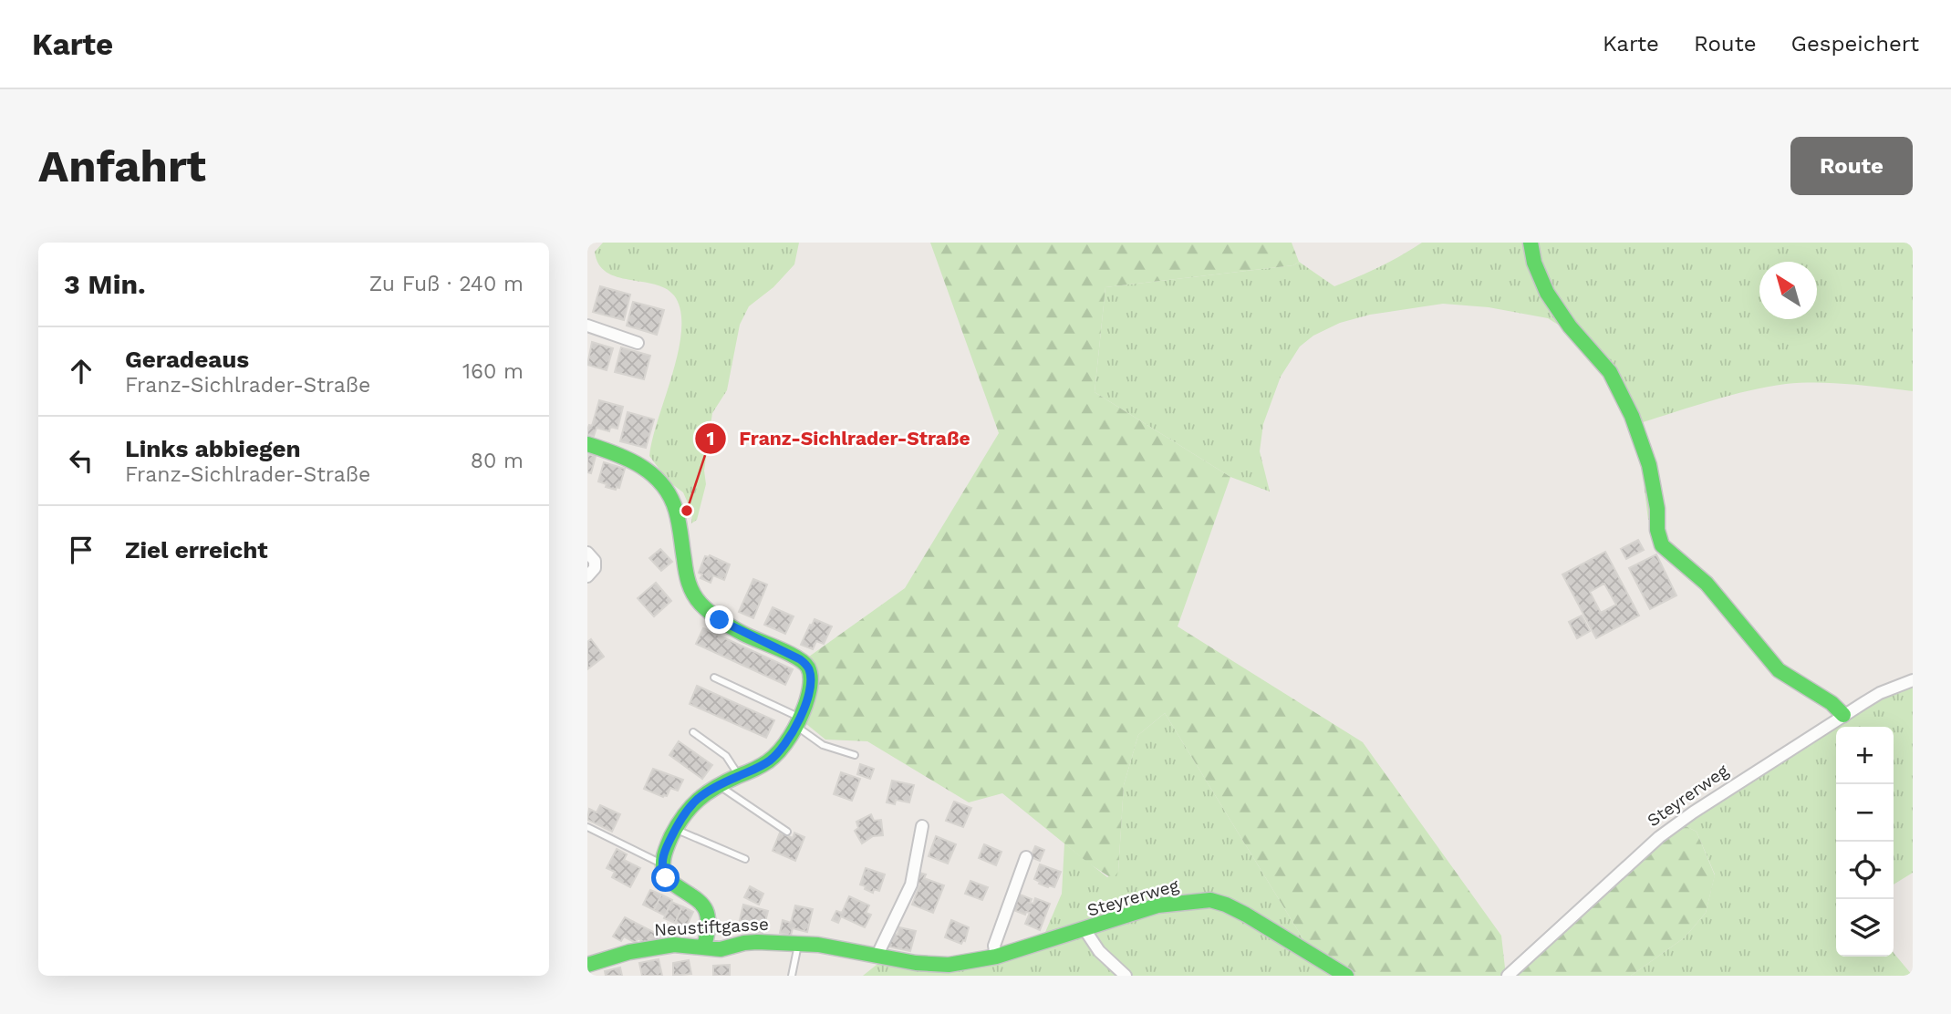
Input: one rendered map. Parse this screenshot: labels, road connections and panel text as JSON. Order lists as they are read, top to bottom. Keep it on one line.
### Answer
{"streets":{"street":["Steyrerweg","Neustiftgasse"]},"crossings":[["Steyrerweg","Neustiftgasse"]],"places":["Franz-Sichlrader-Straße"],"north":"top left","page":{"header":"Karte","nav":["Karte","Route","Gespeichert"],"buttons":"Route","title":"Anfahrt","heading":["3 Min.","Zu Fuß · 240 m"],"list":[["Geradeaus","Franz-Sichlrader-Straße","160 m"],["Links abbiegen","Franz-Sichlrader-Straße","80 m"],"Ziel erreicht"],"map_buttons":["+","−"]}}
